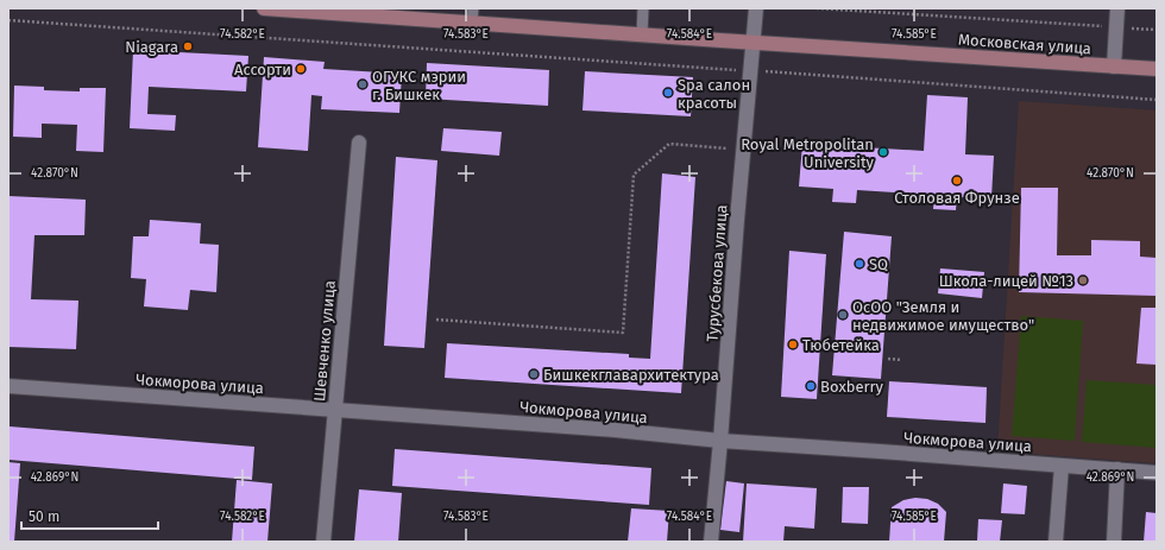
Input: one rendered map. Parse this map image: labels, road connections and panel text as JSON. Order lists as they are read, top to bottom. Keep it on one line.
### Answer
{"streets":{"main road":["Московская улица"],"street":["Турусбекова улица","Шевченко улица","Чокморова улица"]},"crossings":[["Московская улица","Турусбекова улица"],["Турусбекова улица","Чокморова улица"],["Шевченко улица","Чокморова улица"]],"places":["Niagara","Ассорти","ОГУКС мэрии г. Бишкек","Spa салон красоты","Royal Metropolitan University","Столовая Фрунзе","SQ","Школа-лицей №13","ОсОО \"Земля и недвижимое имущество\"","Тюбетейка","Бишкекглавархитектура","Boxberry"],"scale_bar":"50 m","coordinates":["74.582°E","74.583°E","74.584°E","74.585°E","42.870°N","42.869°N"]}
